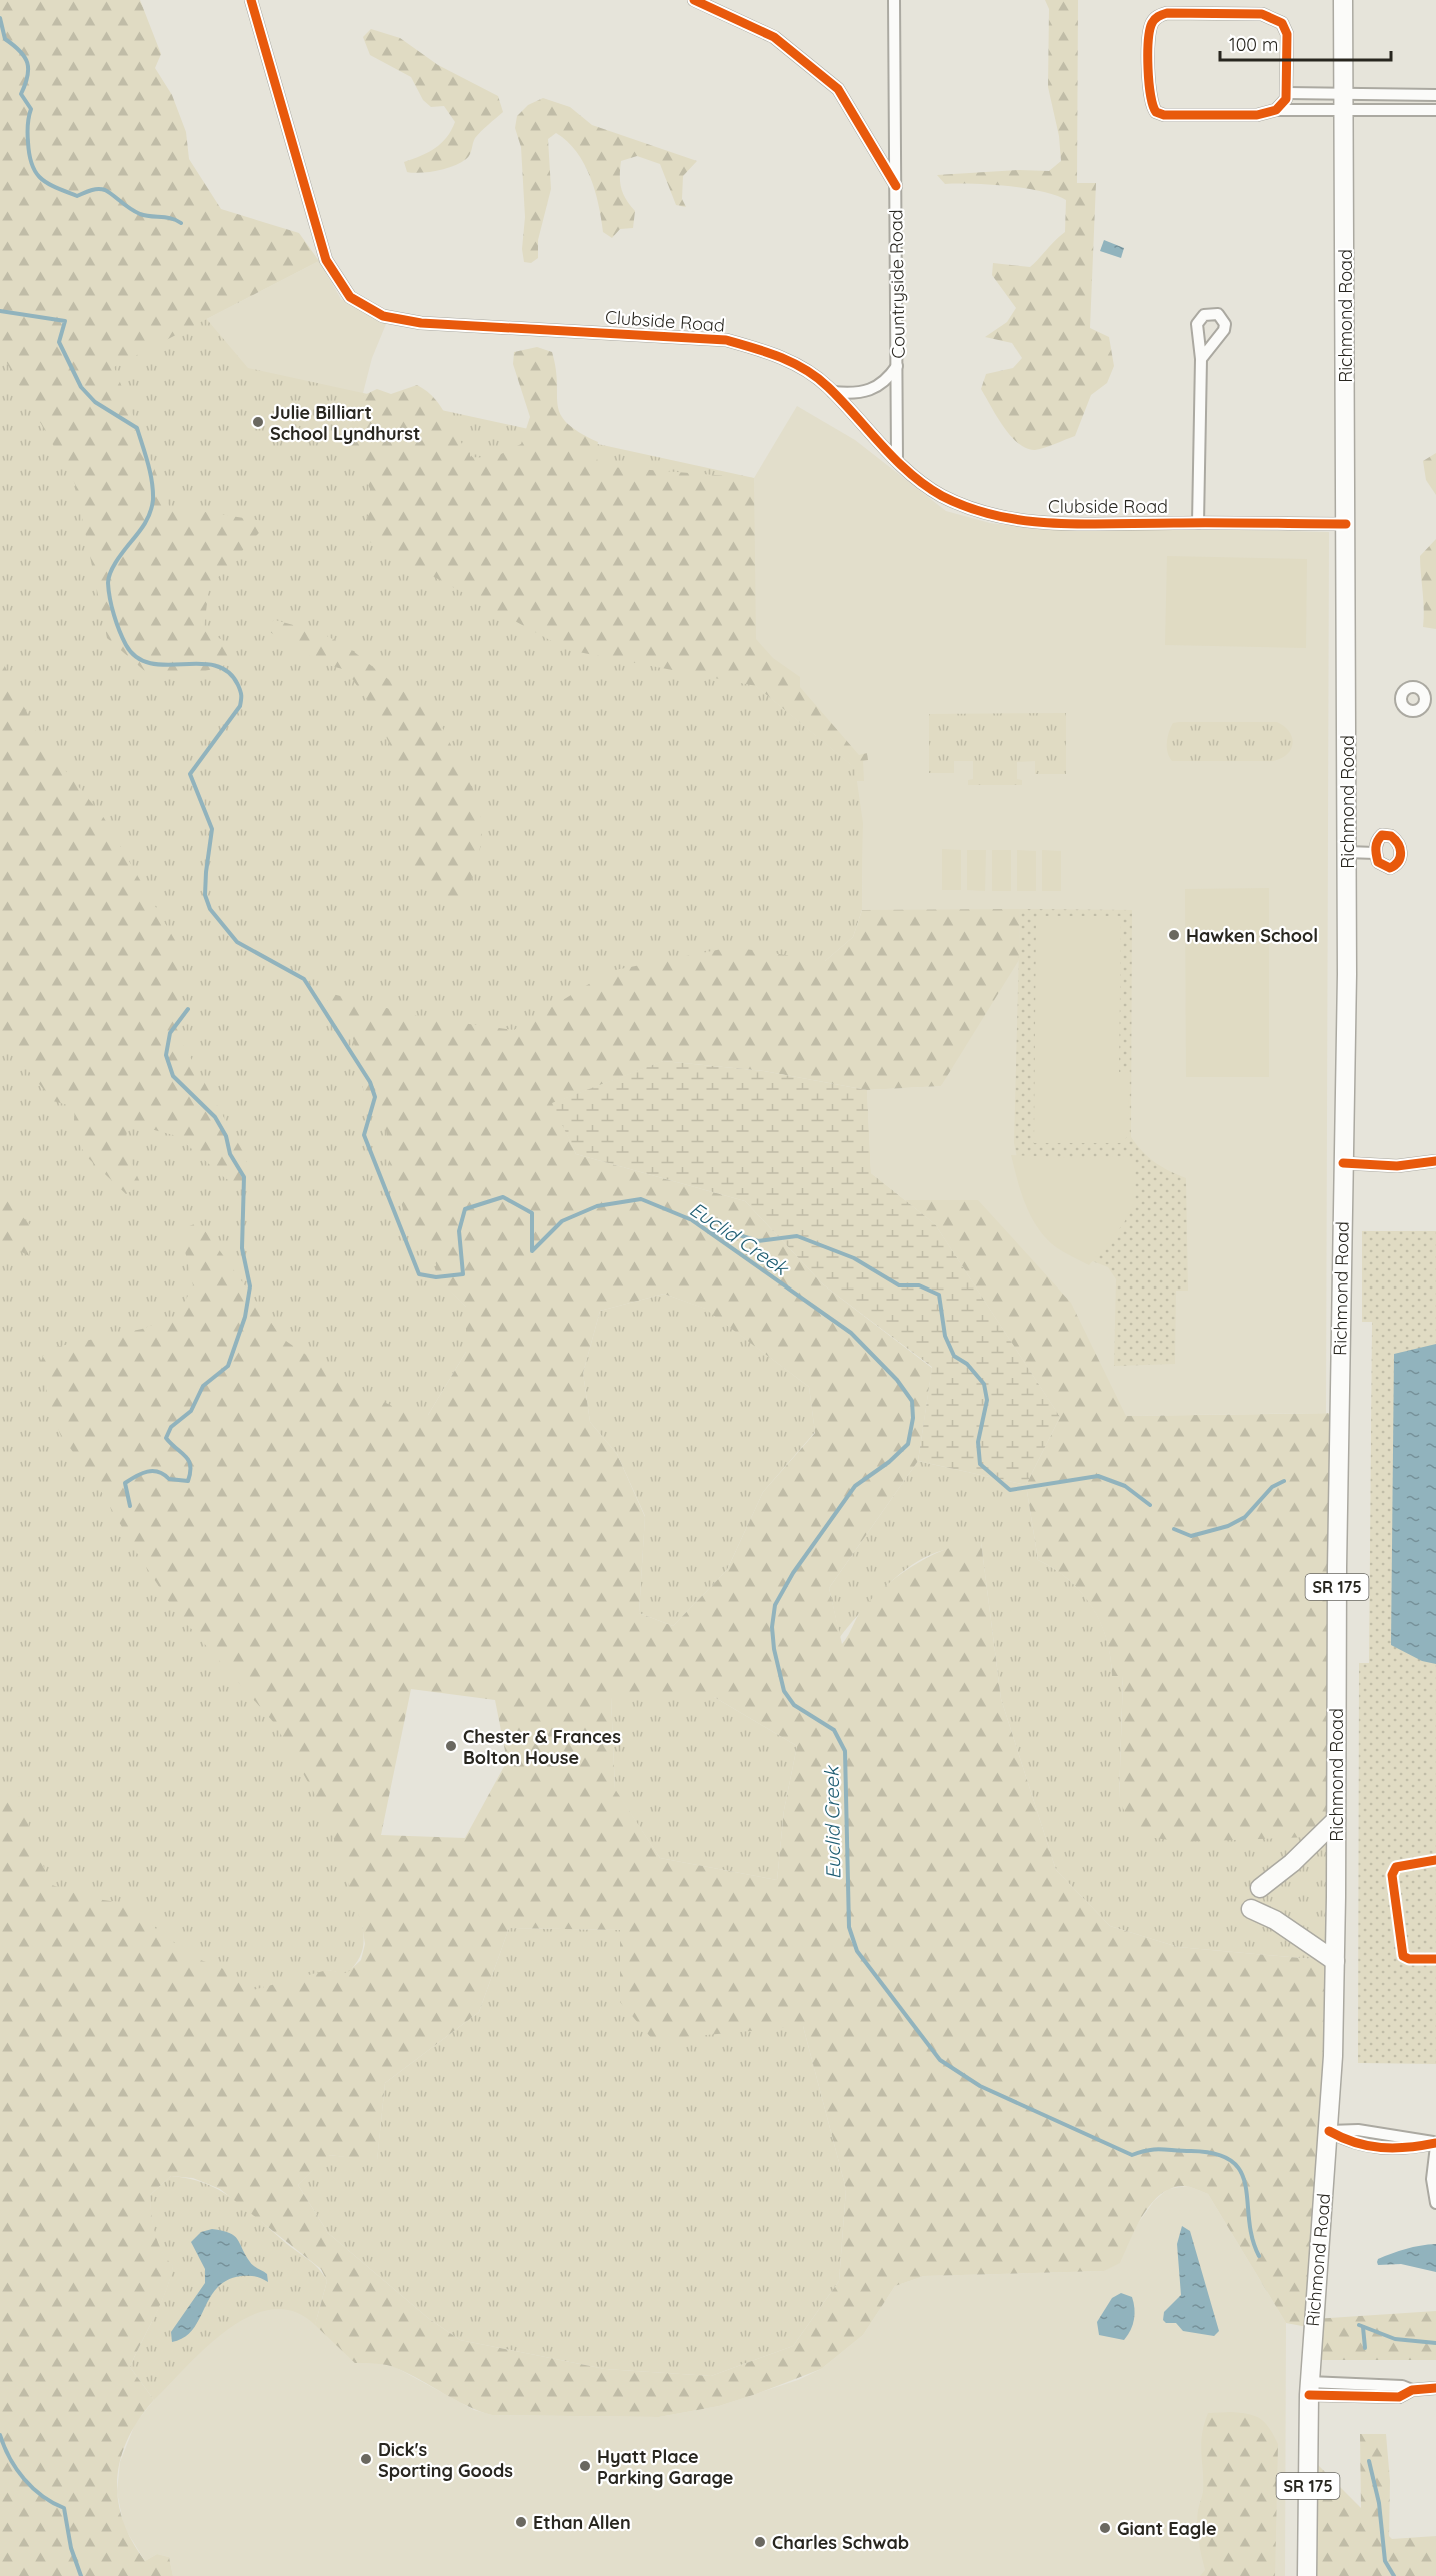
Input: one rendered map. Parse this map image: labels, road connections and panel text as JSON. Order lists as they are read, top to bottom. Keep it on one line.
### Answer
{"streets":{"main road":["Richmond Road","SR 175"],"street":["Countryside Road","Clubside Road"]},"crossings":[["Countryside Road","Clubside Road"],["Richmond Road","Clubside Road"]],"water":["Euclid Creek"],"places":["Julie Billiart School Lyndhurst","Hawken School","Chester & Frances Bolton House","Dick's Sporting Goods","Hyatt Place Parking Garage","Ethan Allen","Giant Eagle","Charles Schwab"],"scale_bar":"100 m"}
